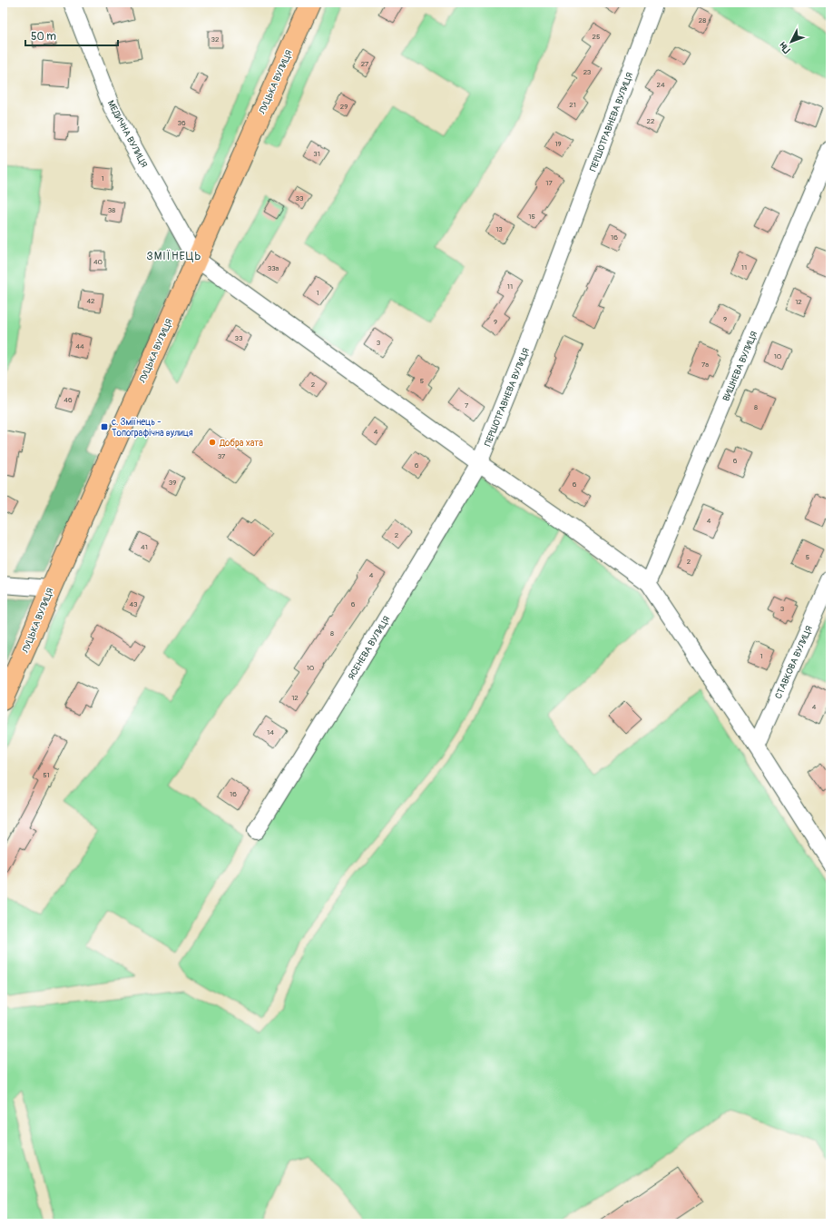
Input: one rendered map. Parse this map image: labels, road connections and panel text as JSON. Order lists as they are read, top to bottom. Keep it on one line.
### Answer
{"streets":{"main road":["ЛУЦЬКА ВУЛИЦЯ"],"street":["ПЕРШОТРАВНЕВА ВУЛИЦЯ","МЕДИЧНА ВУЛИЦЯ","ВИШНЕВА ВУЛИЦЯ","ЯСЕНЕВА ВУЛИЦЯ","СТАВКОВА ВУЛИЦЯ"]},"crossings":[["ЛУЦЬКА ВУЛИЦЯ","МЕДИЧНА ВУЛИЦЯ"],["ПЕРШОТРАВНЕВА ВУЛИЦЯ","ЯСЕНЕВА ВУЛИЦЯ"]],"districts":["ЗМІЇНЕЦЬ"],"places":{"transit":["с. Зміїнець - Топографічна вулиця"],"other":["Добра хата"]},"house_numbers":["28","25","32","27","23","24","21","29","22","36","19","31","1","17","33","38","15","13","16","40","11","33а","11","1","42","12","9","9","33","3","44","10","7а","5","2","46","7","8","4","37","6","6","39","6","4","2","41","5","2","4","43","6","3","8","1","10","12","4","14","51","16"],"scale_bar":"50 m","north":"bottom left"}
